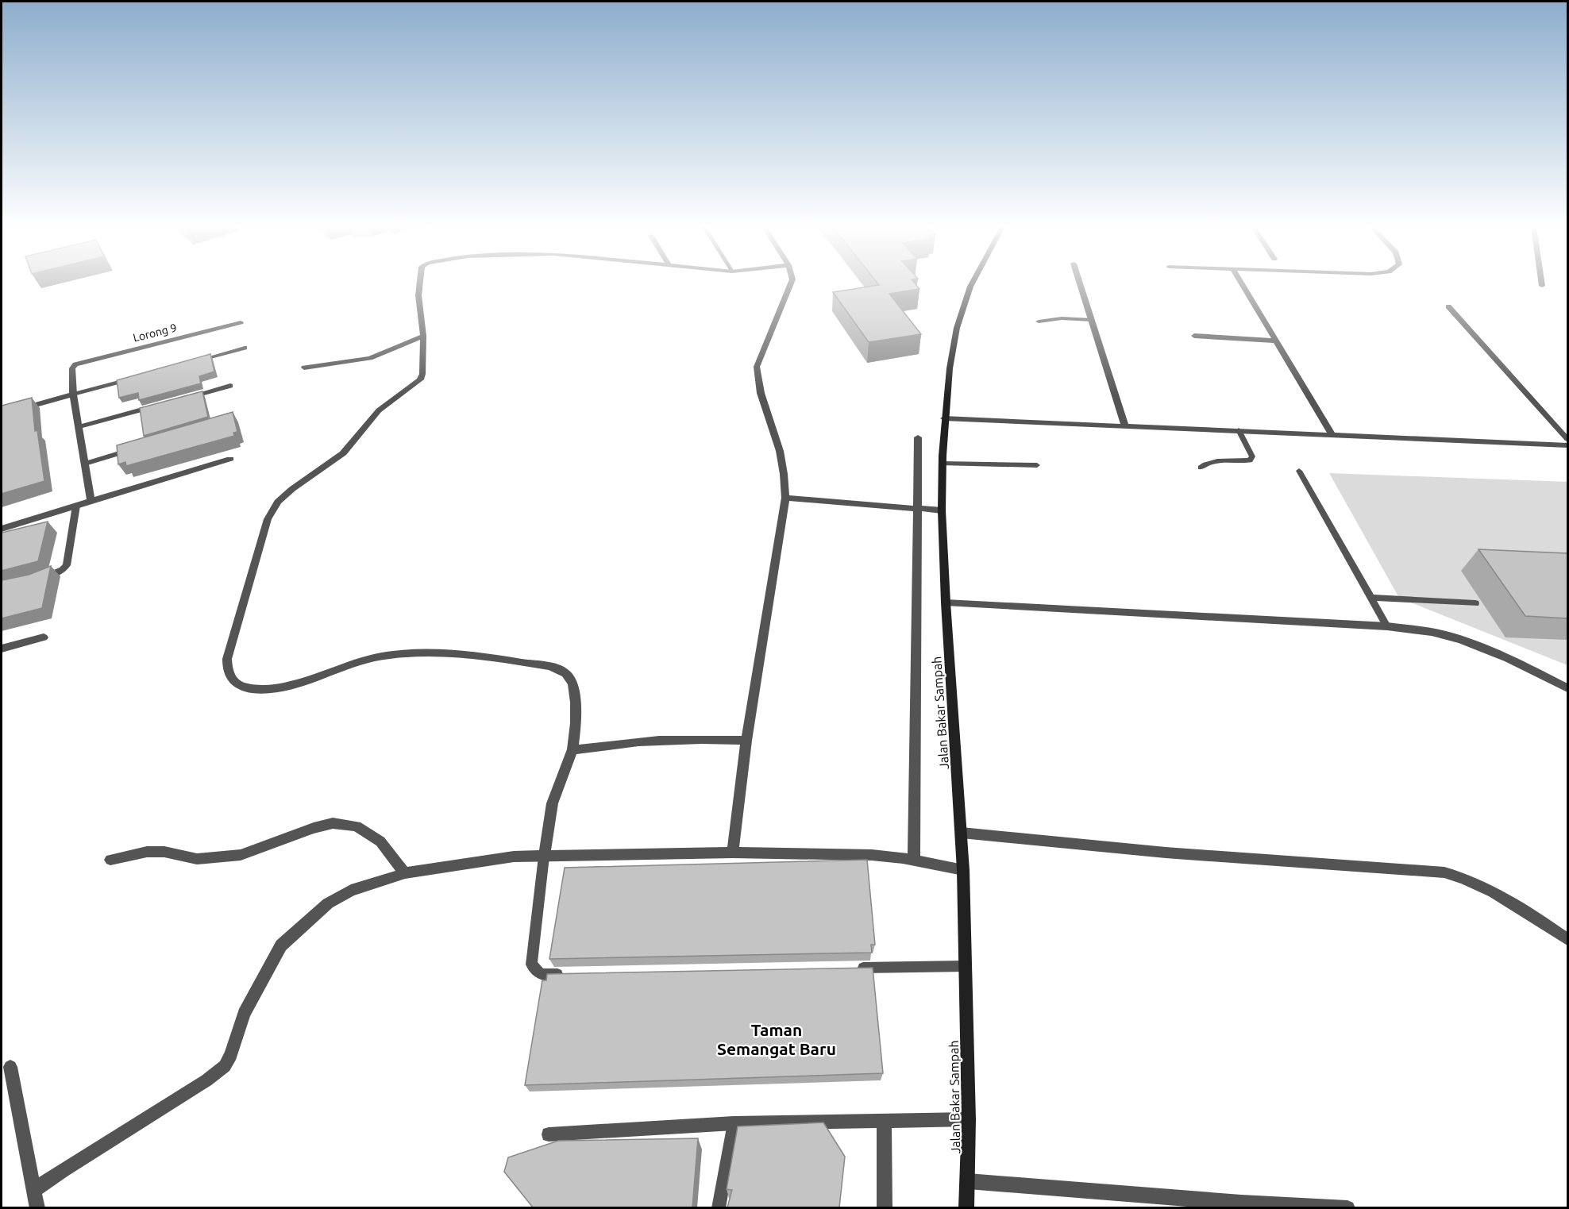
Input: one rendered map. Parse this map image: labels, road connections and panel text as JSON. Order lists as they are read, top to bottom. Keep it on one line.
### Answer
{"streets":{"main road":["Jalan Bakar Sampah"],"street":["Lorong 9"]},"districts":["Taman Semangat Baru"]}
